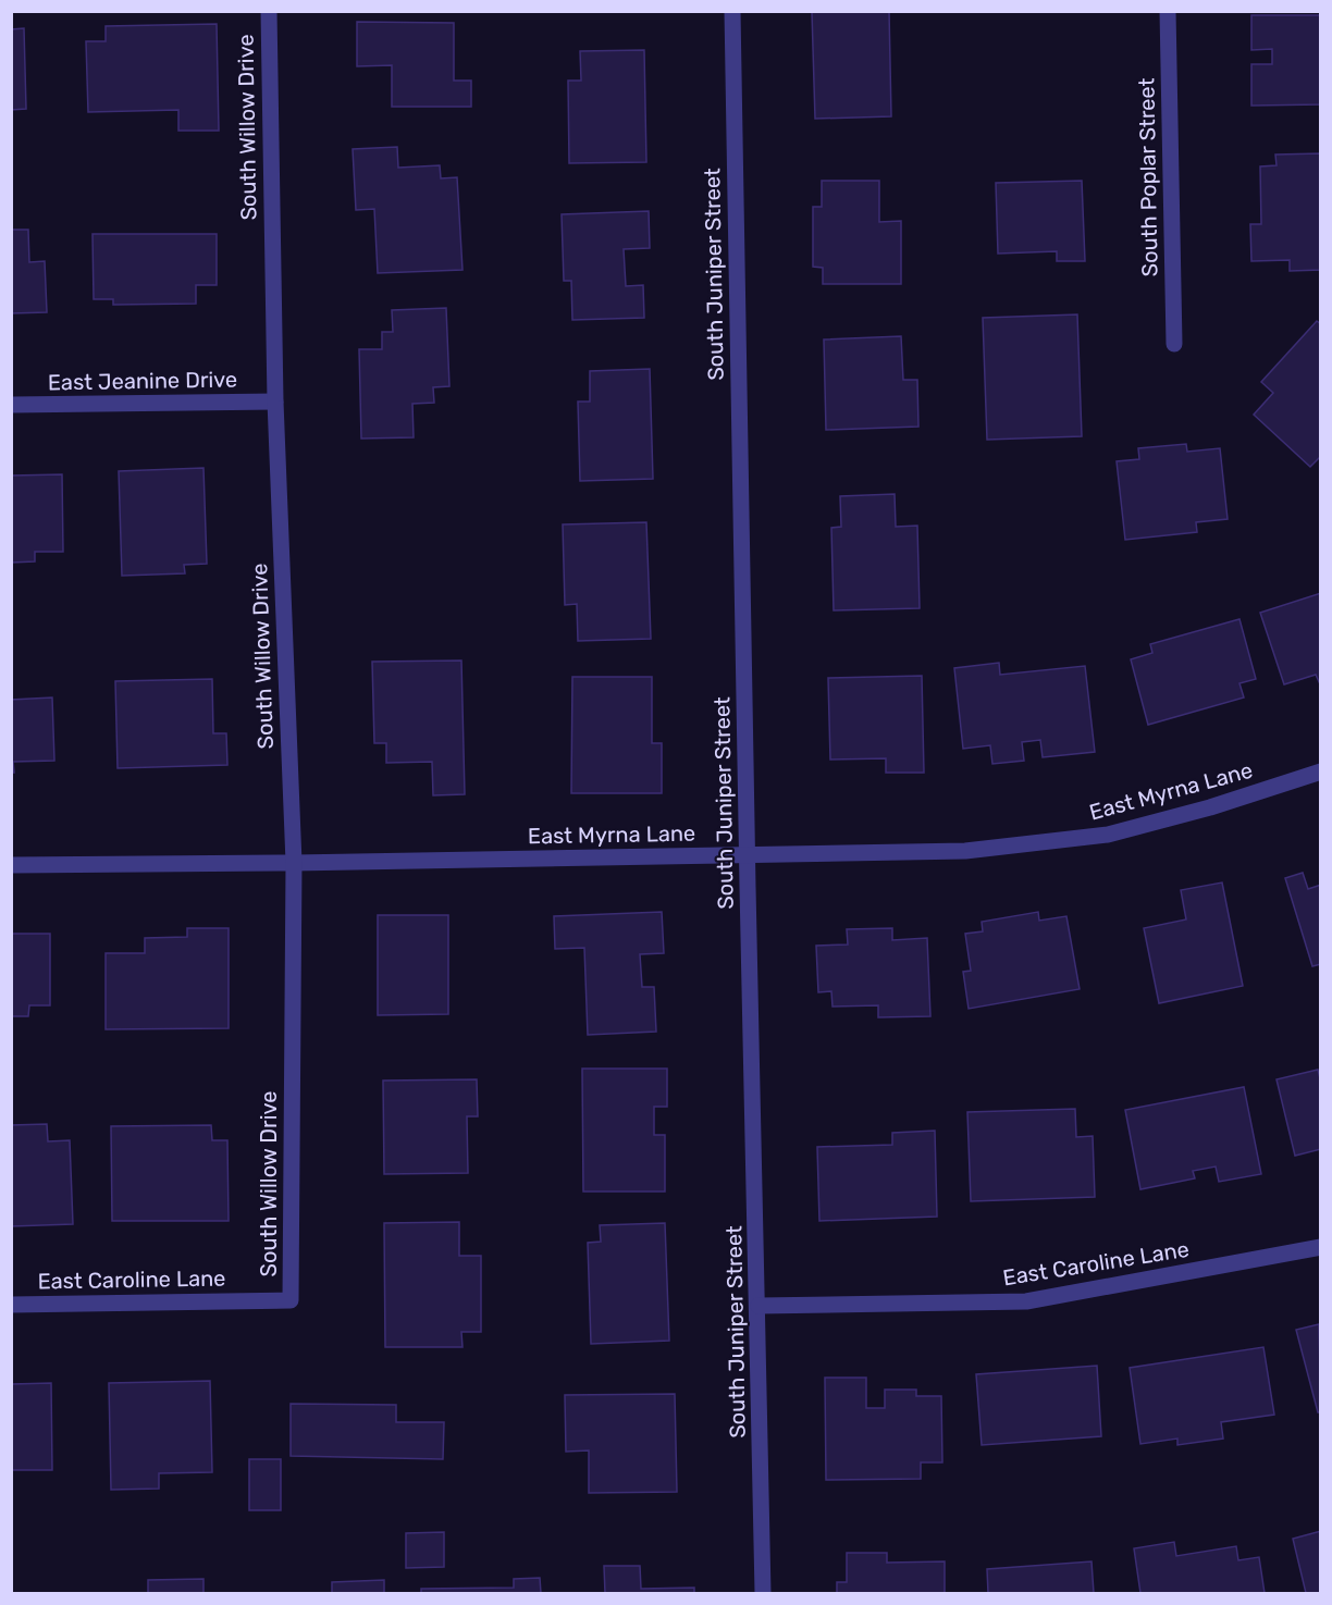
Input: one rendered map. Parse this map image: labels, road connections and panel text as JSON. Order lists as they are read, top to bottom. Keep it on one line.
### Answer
{"streets":{"street":["South Willow Drive","South Poplar Street","South Juniper Street","East Jeanine Drive","East Myrna Lane","East Caroline Lane"]},"crossings":[["South Willow Drive","East Jeanine Drive"],["South Willow Drive","East Myrna Lane"],["South Willow Drive","East Caroline Lane"],["South Juniper Street","East Myrna Lane"],["South Juniper Street","East Caroline Lane"]]}
